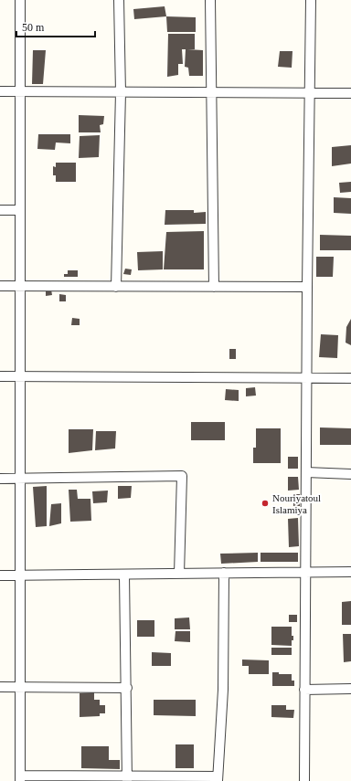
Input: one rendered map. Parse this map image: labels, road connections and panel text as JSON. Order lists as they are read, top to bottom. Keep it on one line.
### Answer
{"places":["Nouriyatoul Islamiya"],"scale_bar":"50 m"}
